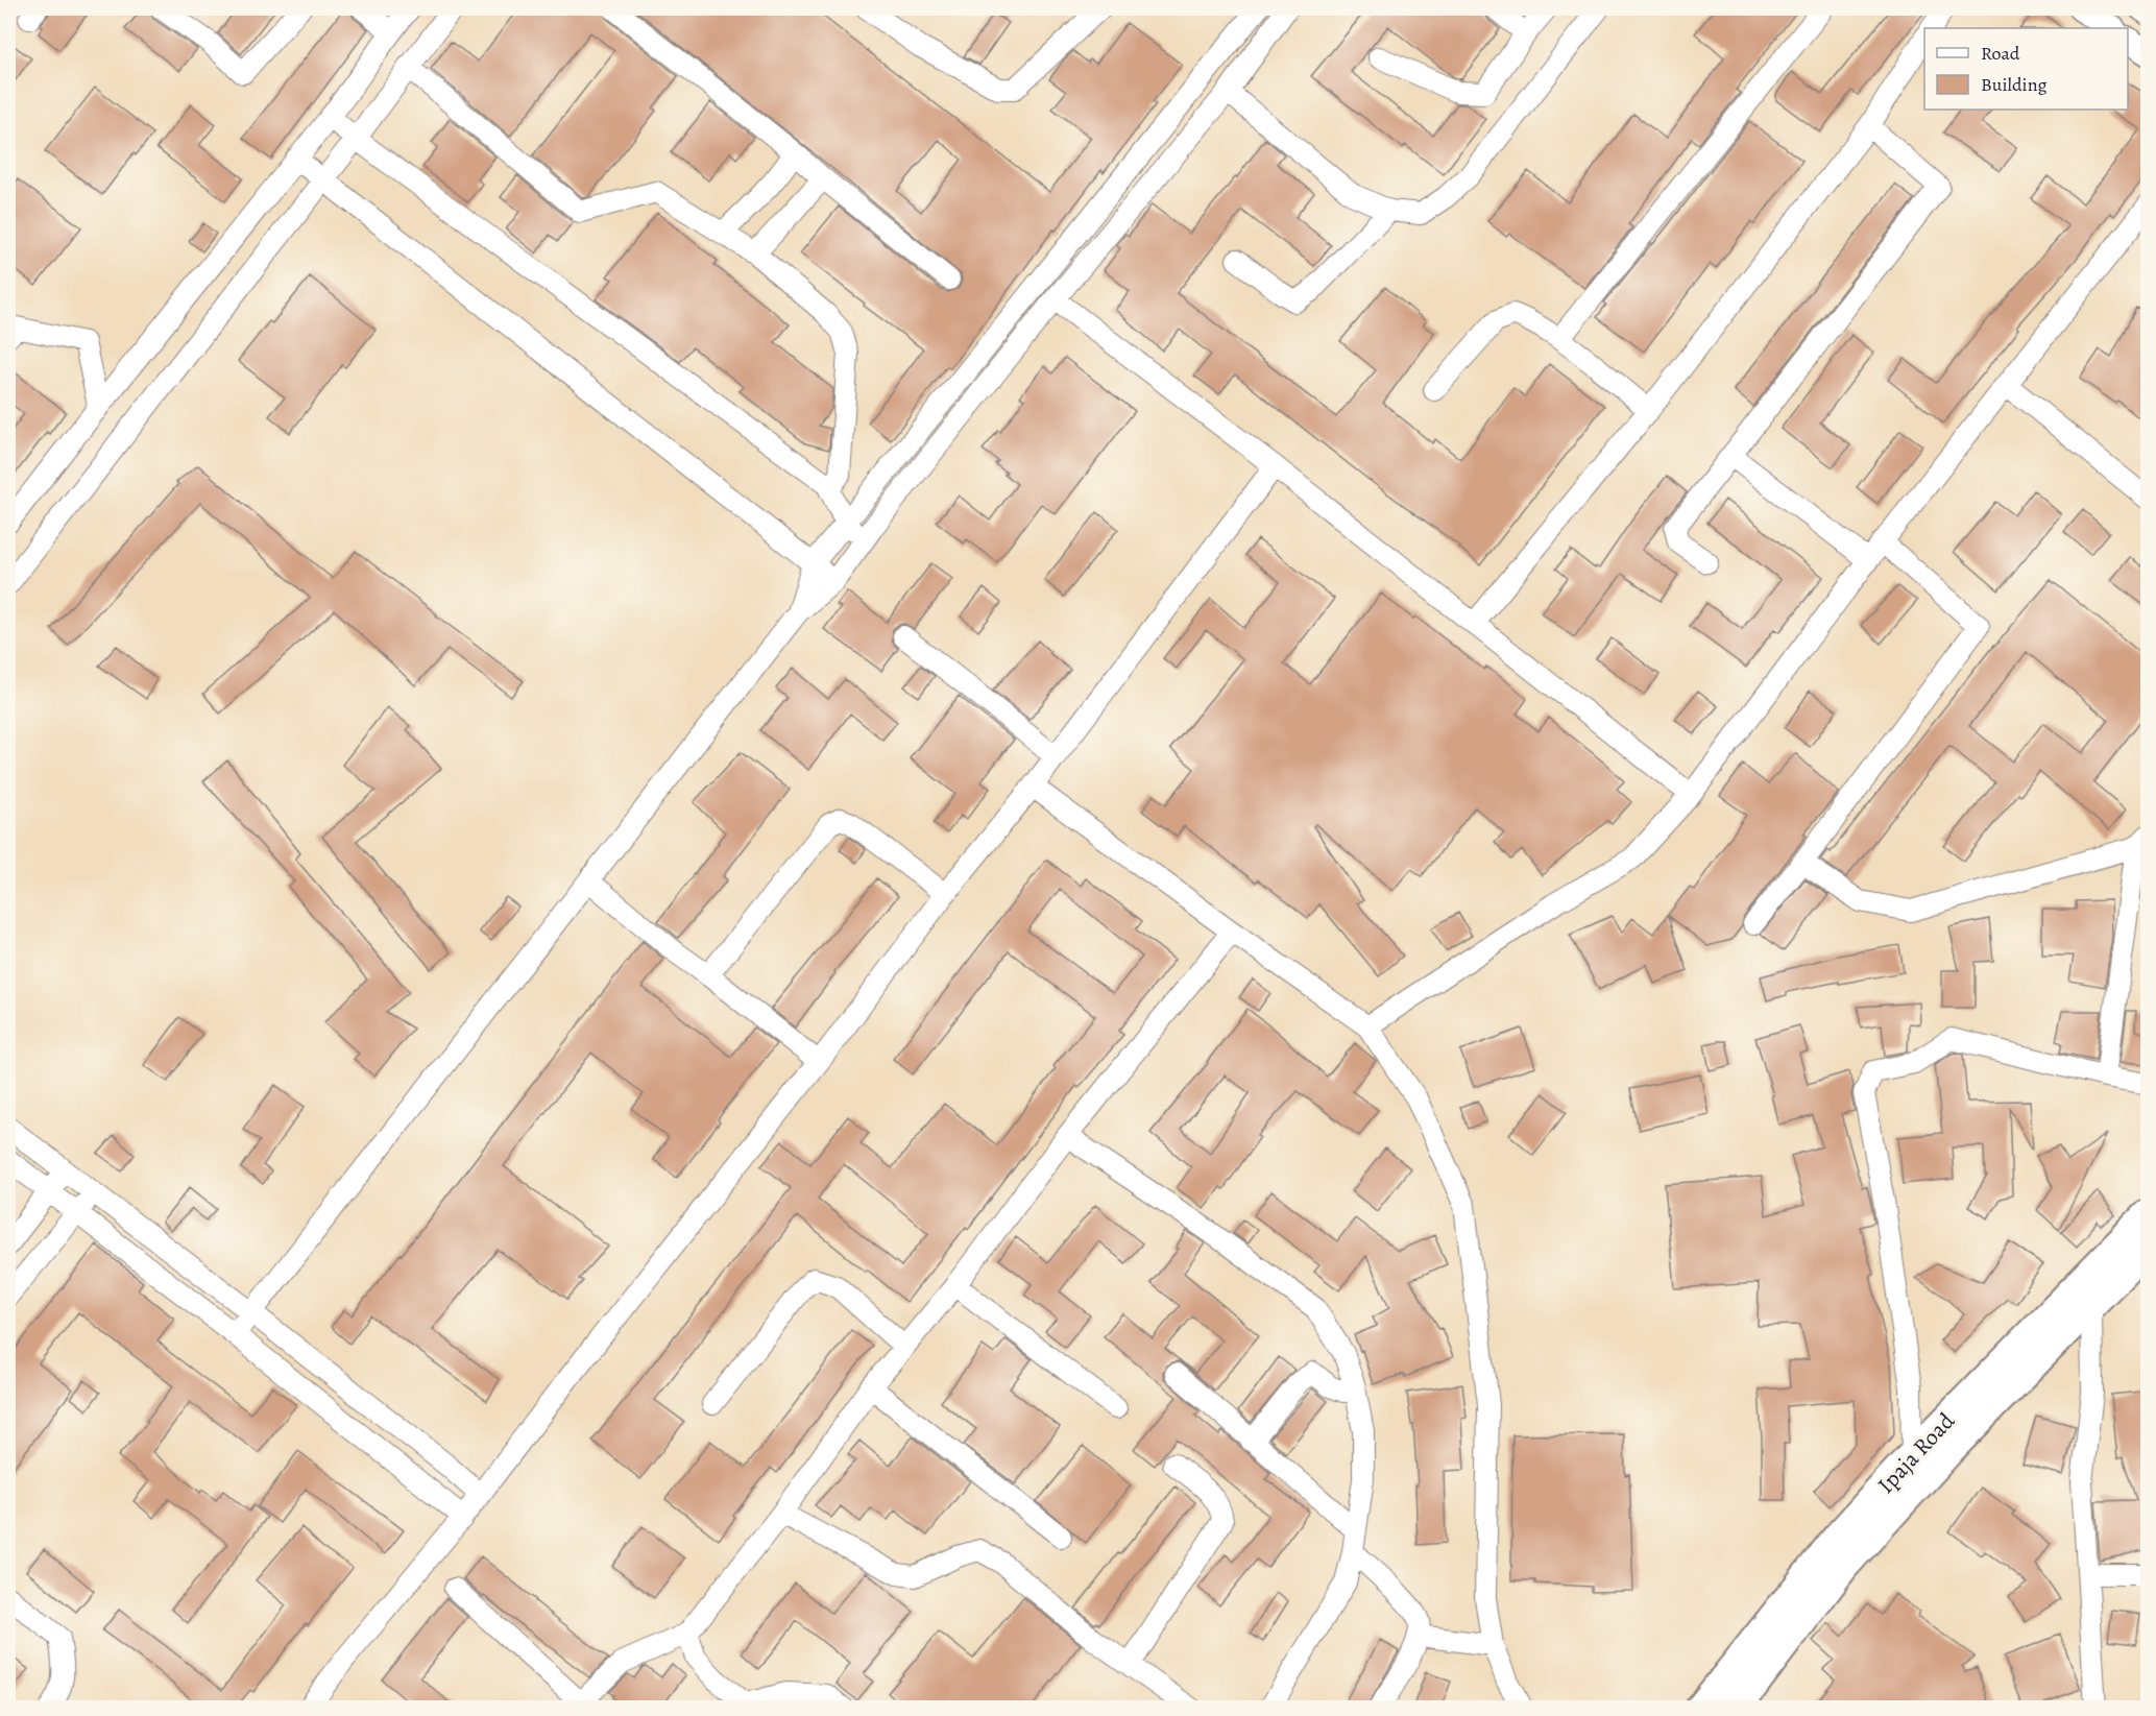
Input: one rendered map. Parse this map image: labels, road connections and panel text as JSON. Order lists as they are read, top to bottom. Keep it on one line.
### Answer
{"streets":{"main road":["Ipaja Road"]},"legend":["Road","Building"]}
